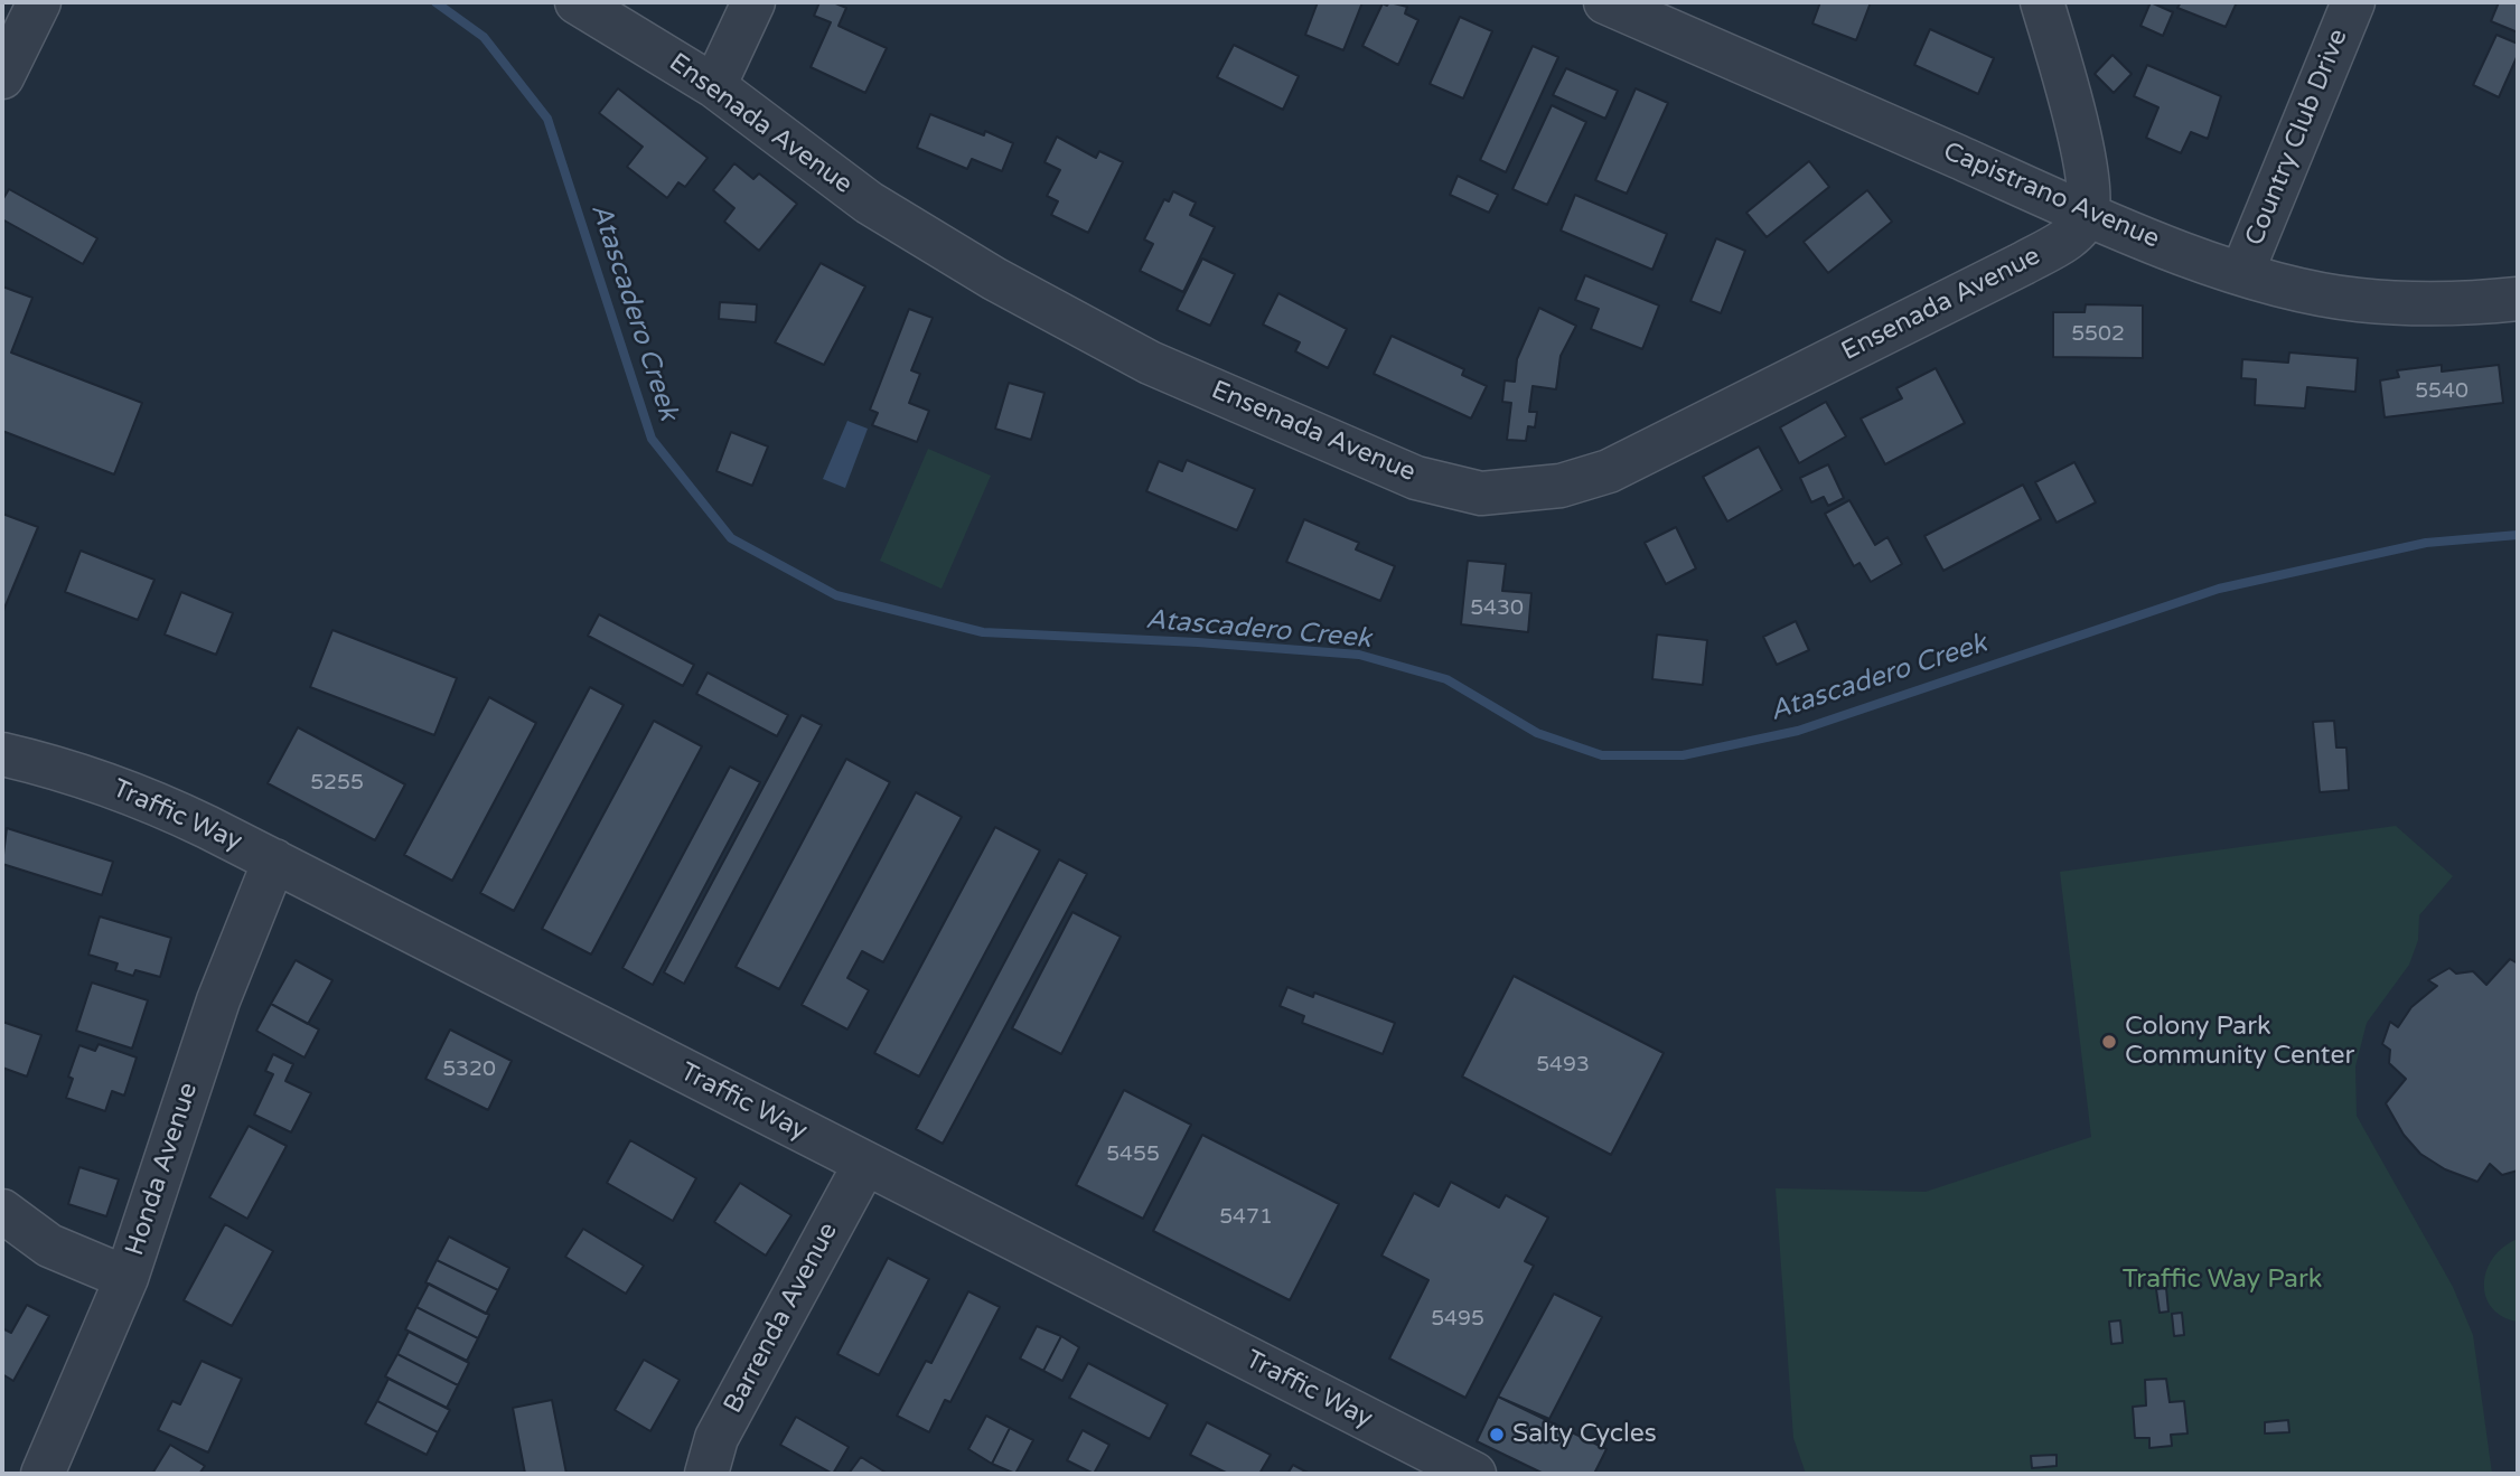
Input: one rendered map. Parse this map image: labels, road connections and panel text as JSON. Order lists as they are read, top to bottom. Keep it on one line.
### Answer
{"streets":{"street":["Ensenada Avenue","Country Club Drive","Capistrano Avenue","Traffic Way","Honda Avenue","Barrenda Avenue"]},"crossings":[["Ensenada Avenue","Capistrano Avenue"],["Country Club Drive","Capistrano Avenue"],["Traffic Way","Honda Avenue"],["Traffic Way","Barrenda Avenue"]],"water":["Atascadero Creek"],"parks":["Traffic Way Park"],"places":["Colony Park Community Center","Salty Cycles"],"house_numbers":["5502","5540","5430","5255","5493","5320","5455","5471","5495"]}
